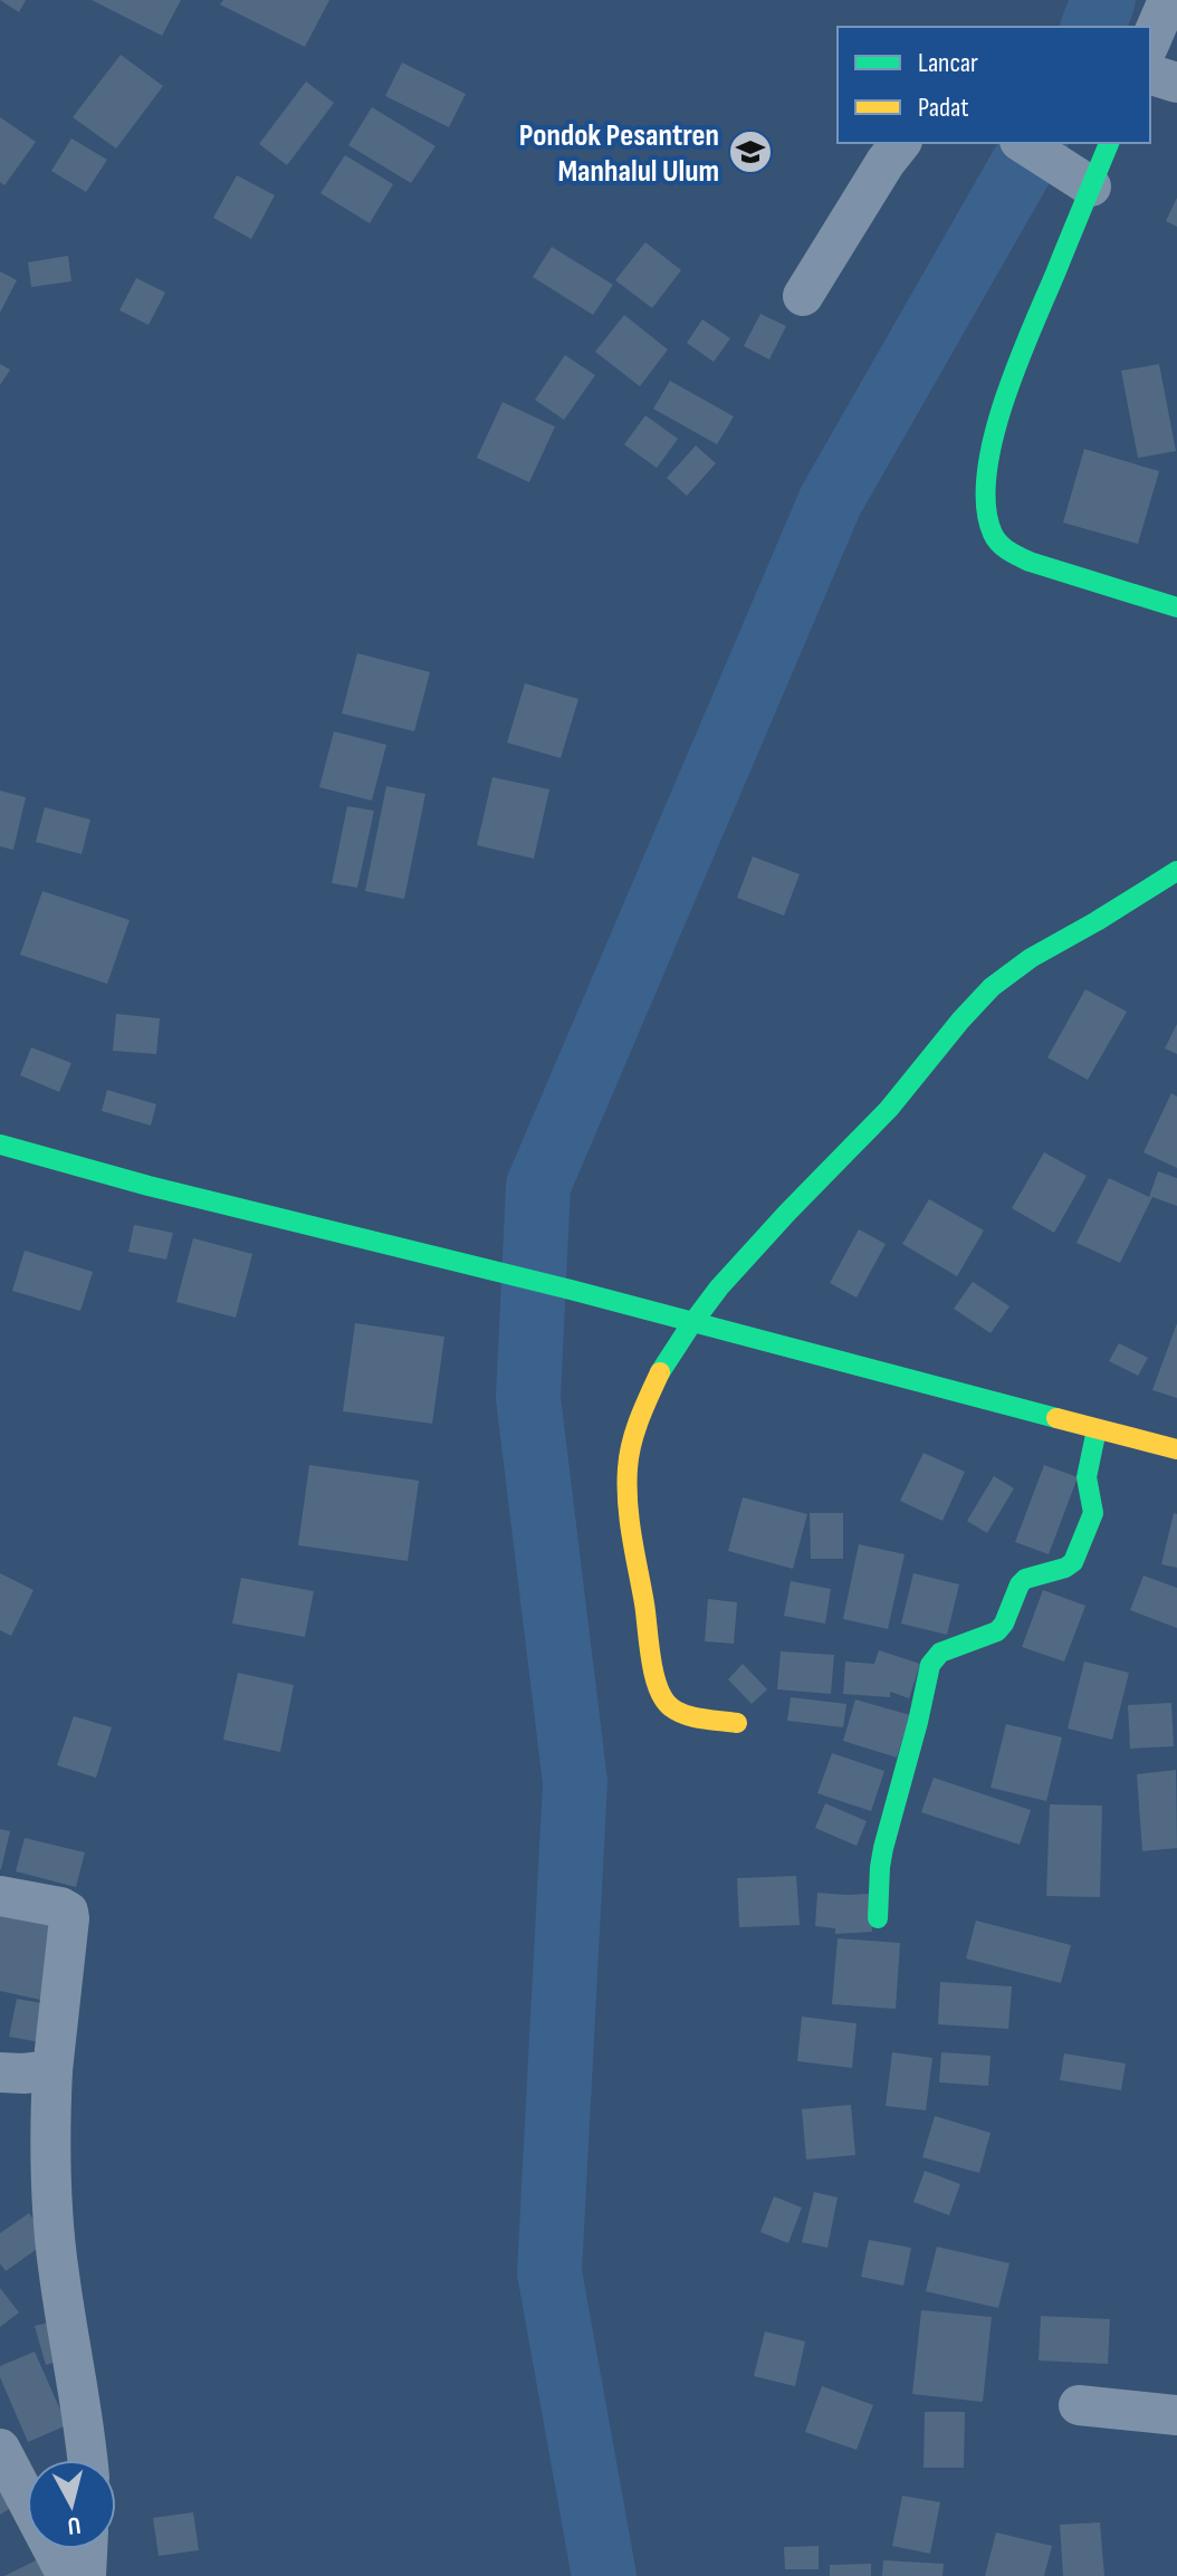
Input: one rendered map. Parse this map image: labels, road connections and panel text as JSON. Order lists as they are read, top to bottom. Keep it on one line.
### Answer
{"places":{"school or university":["Pondok Pesantren Manhalul Ulum"]},"legend":["Lancar","Padat"],"north":"bottom"}
